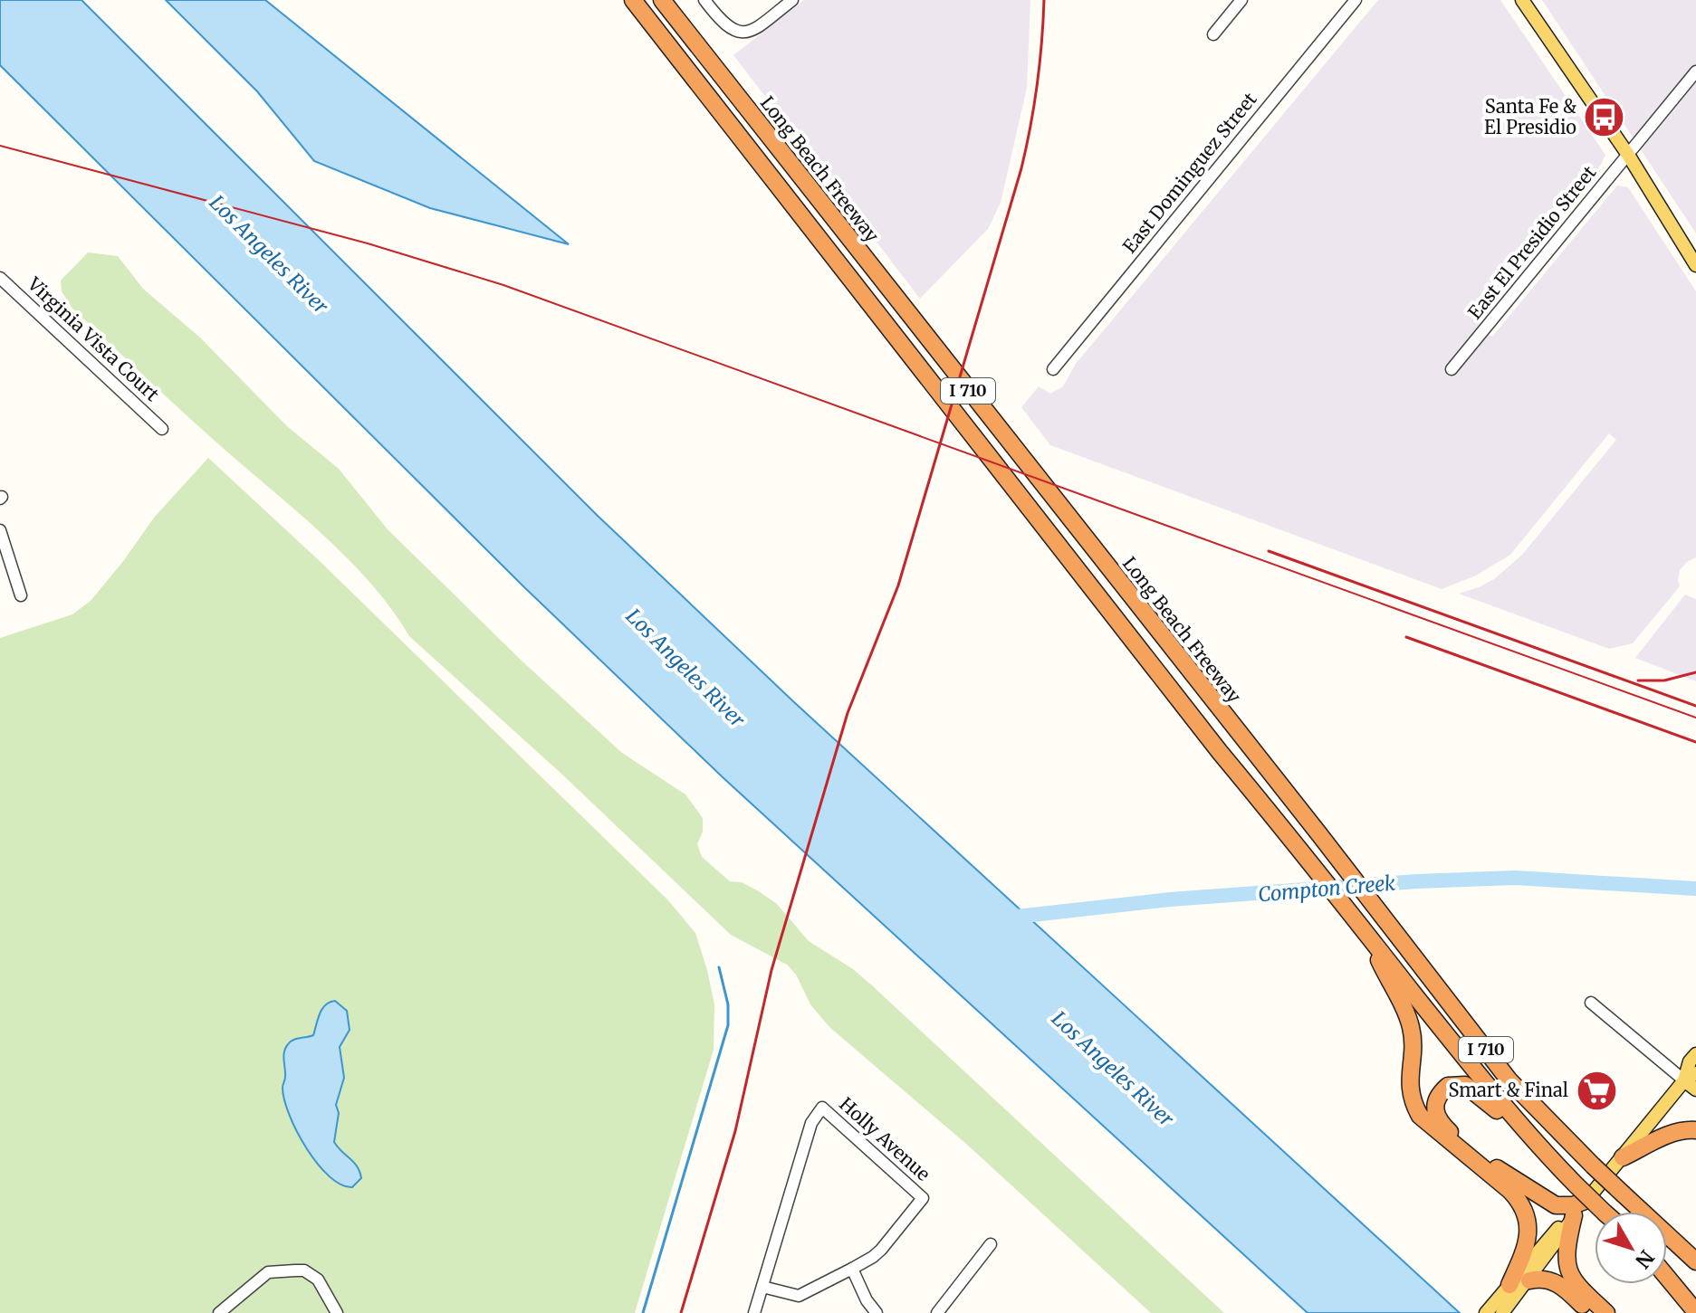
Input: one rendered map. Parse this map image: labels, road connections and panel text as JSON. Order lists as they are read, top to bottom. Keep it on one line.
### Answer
{"streets":{"highway":["Long Beach Freeway","I 710"],"street":["East Dominguez Street","East El Presidio Street","Virginia Vista Court","Holly Avenue"]},"water":["Los Angeles River","Compton Creek"],"places":{"bus stop":["Santa Fe & El Presidio"],"supermarket":["Smart & Final"]},"north":"bottom right"}
